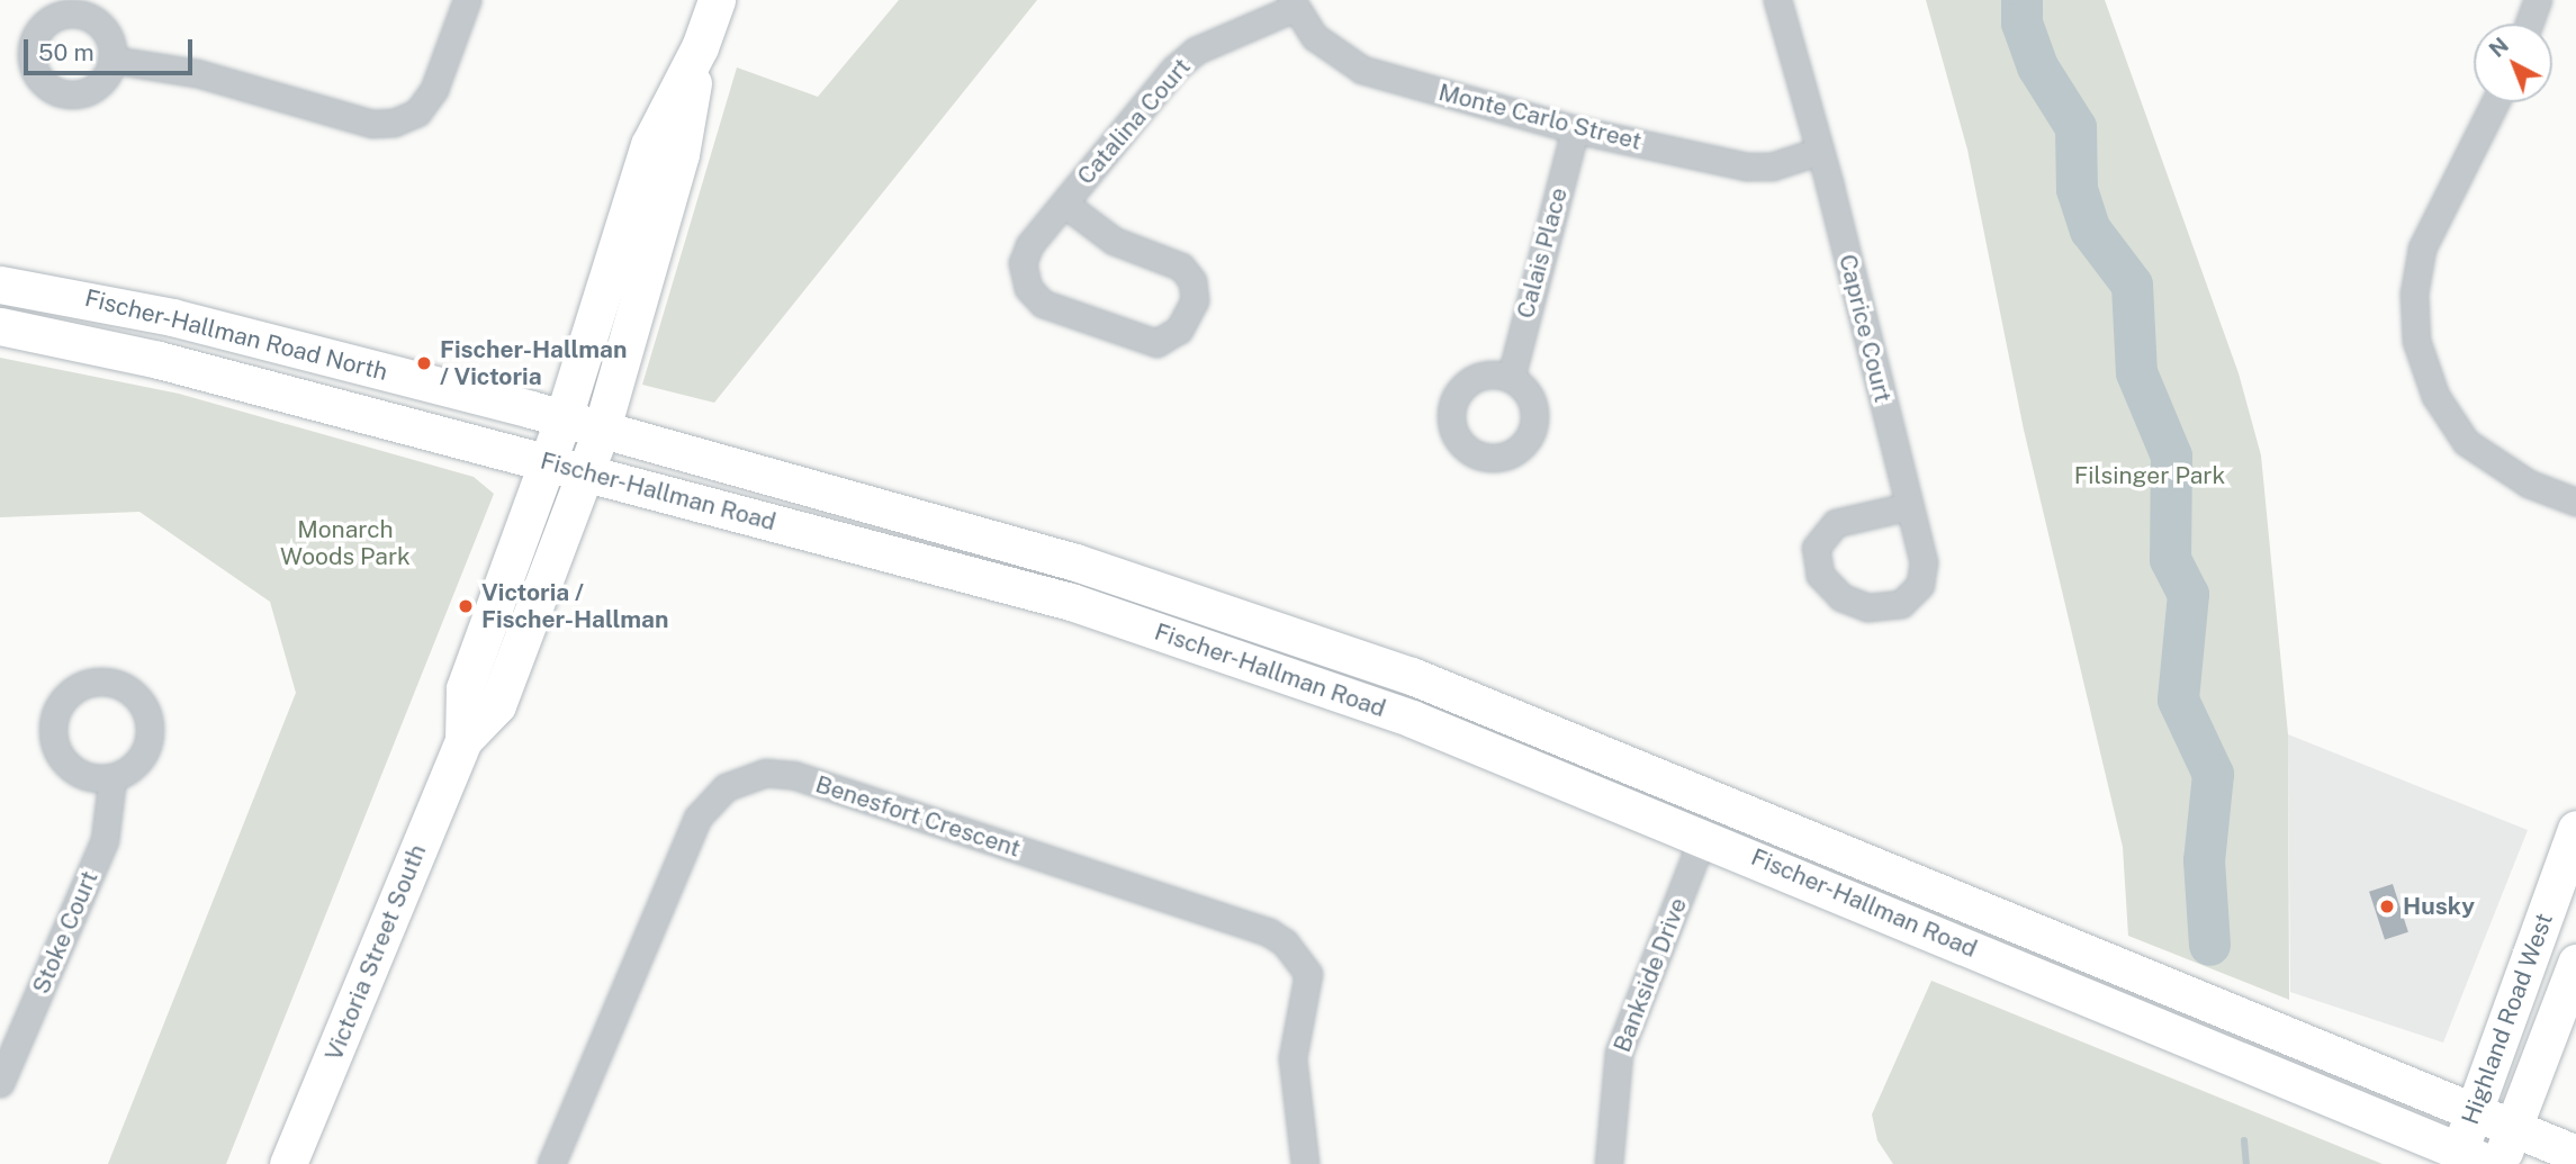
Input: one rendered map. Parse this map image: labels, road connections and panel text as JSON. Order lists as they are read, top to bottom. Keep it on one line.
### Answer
{"streets":{"main road":["Fischer-Hallman Road North","Fischer-Hallman Road","Victoria Street South","Highland Road West"],"street":["Monte Carlo Street","Catalina Court","Calais Place","Caprice Court","Benesfort Crescent","Stoke Court","Bankside Drive"]},"crossings":[["Monte Carlo Street","Catalina Court"],["Monte Carlo Street","Calais Place"],["Monte Carlo Street","Caprice Court"],["Fischer-Hallman Road North","Fischer-Hallman Road"],["Fischer-Hallman Road North","Victoria Street South"],["Fischer-Hallman Road","Victoria Street South"],["Fischer-Hallman Road","Bankside Drive"],["Fischer-Hallman Road","Highland Road West"]],"parks":["Filsinger Park","Monarch Woods Park"],"places":["Fischer-Hallman / Victoria","Victoria / Fischer-Hallman","Husky"],"scale_bar":"50 m","north":"top left"}
